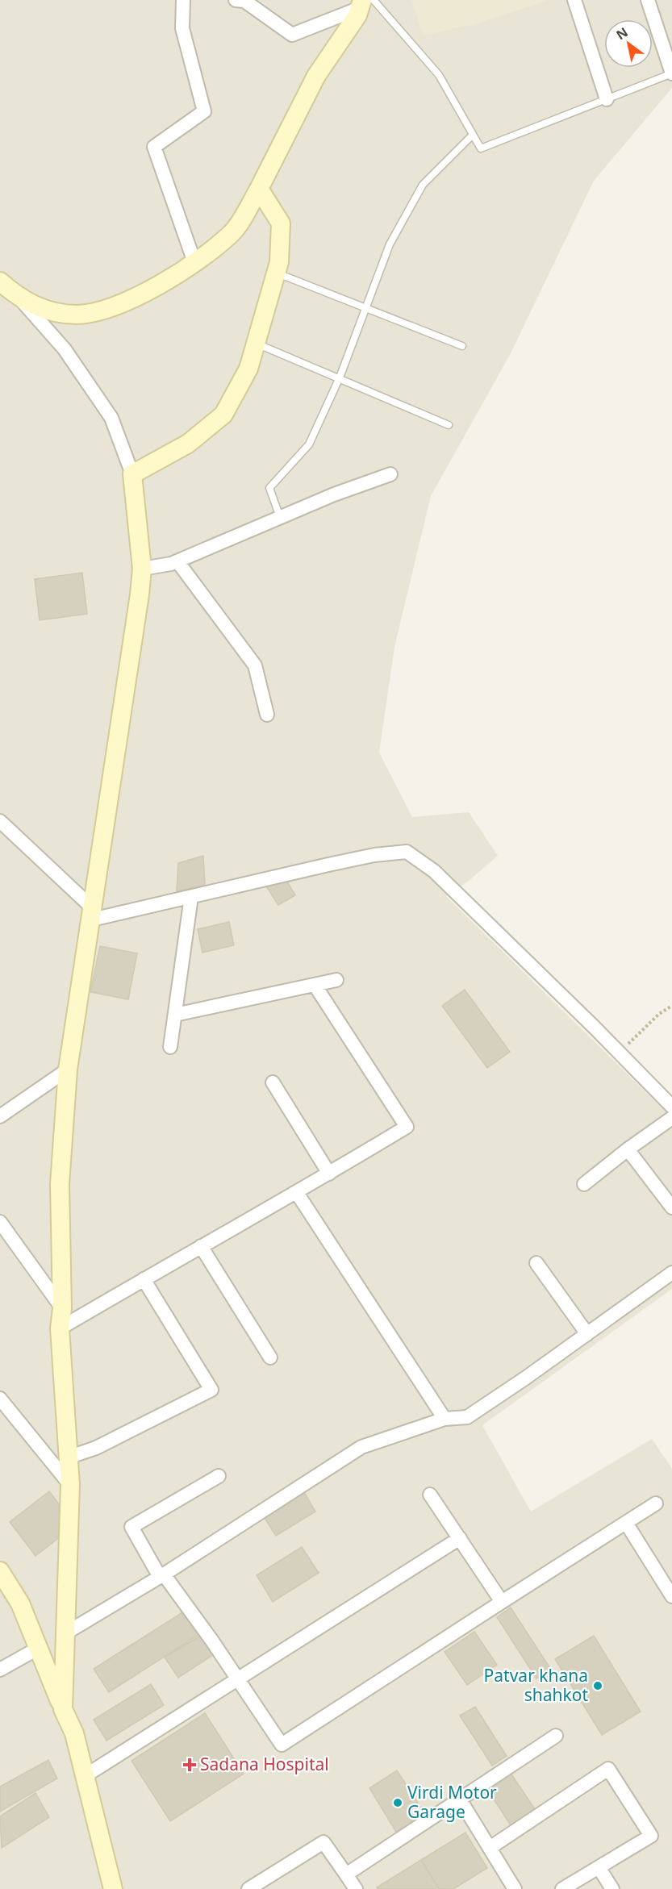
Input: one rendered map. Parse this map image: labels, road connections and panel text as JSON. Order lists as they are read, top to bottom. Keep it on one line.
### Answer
{"places":{"other":["Patvar khana shahkot","Virdi Motor Garage"],"health":["Sadana Hospital"]},"north":"top left"}
